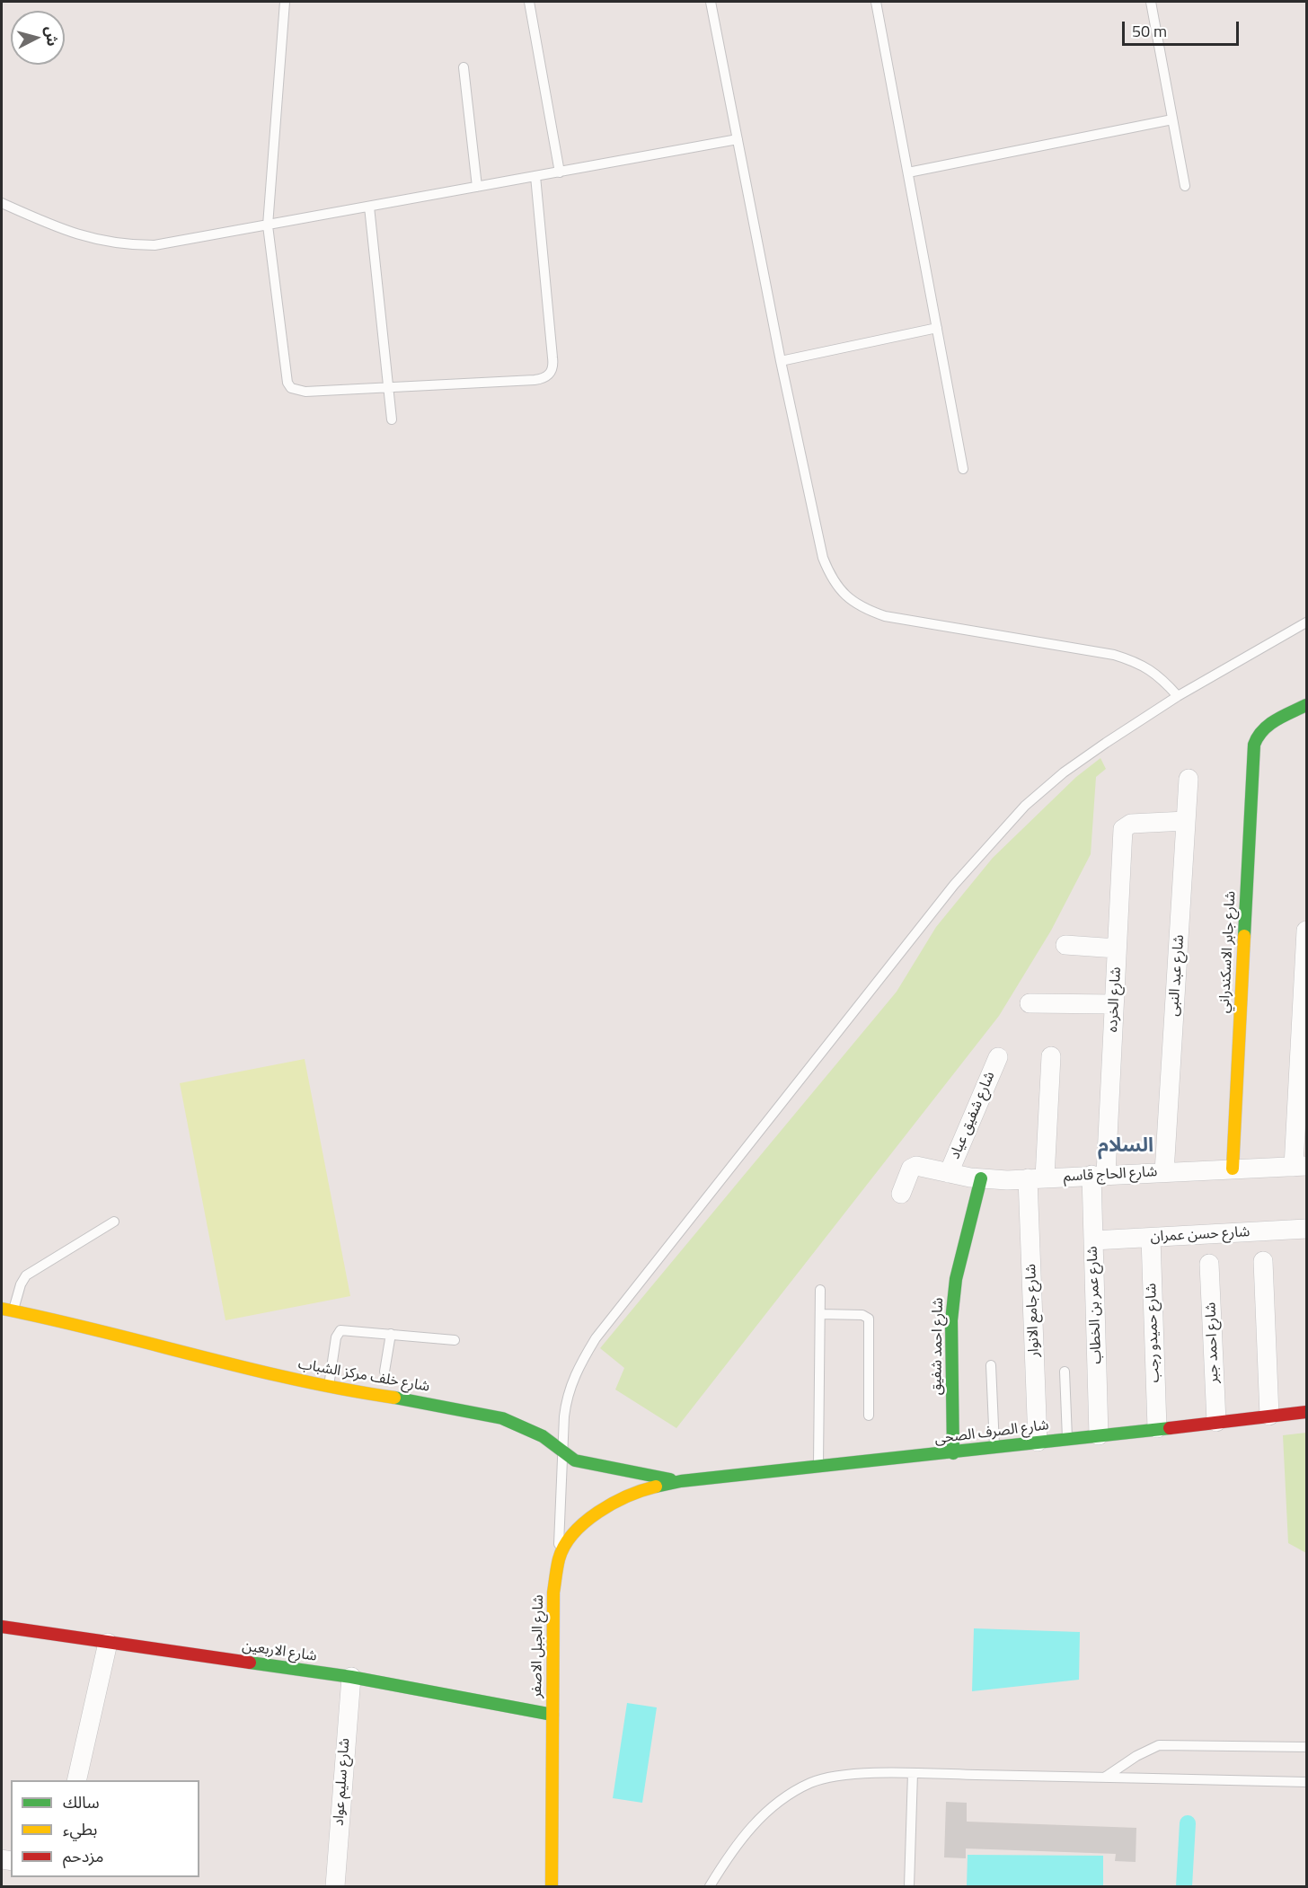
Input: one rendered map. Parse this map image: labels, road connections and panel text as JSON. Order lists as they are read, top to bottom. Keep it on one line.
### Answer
{"streets":{"street":["شارع جابر الاسكندراني","شارع عبد النبى","شارع الخرده","شارع شفيق عياد","شارع الحاج قاسم","شارع حسن عمران","شارع عمر بن الخطاب","شارع جامع الانوار","شارع حميدو رجب","شارع احمد جبر","شارع احمد شفيق","شارع خلف مركز الشباب","شارع الصرف الصحى","شارع الجبل الاصفر","شارع الاربعين","شارع سليم عواد"]},"crossings":[["شارع جابر الاسكندراني","شارع الحاج قاسم"],["شارع عبد النبى","شارع الخرده"],["شارع عبد النبى","شارع الحاج قاسم"],["شارع الخرده","شارع الحاج قاسم"],["شارع الخرده","شارع عمر بن الخطاب"],["شارع شفيق عياد","شارع الحاج قاسم"],["شارع الحاج قاسم","شارع عمر بن الخطاب"],["شارع الحاج قاسم","شارع جامع الانوار"],["شارع الحاج قاسم","شارع احمد شفيق"],["شارع حسن عمران","شارع عمر بن الخطاب"],["شارع حسن عمران","شارع حميدو رجب"],["شارع عمر بن الخطاب","شارع الصرف الصحى"],["شارع جامع الانوار","شارع الصرف الصحى"],["شارع حميدو رجب","شارع الصرف الصحى"],["شارع احمد جبر","شارع الصرف الصحى"],["شارع احمد شفيق","شارع الصرف الصحى"],["شارع خلف مركز الشباب","شارع الصرف الصحى"],["شارع خلف مركز الشباب","شارع الجبل الاصفر"],["شارع الصرف الصحى","شارع الجبل الاصفر"],["شارع الجبل الاصفر","شارع الاربعين"],["شارع الاربعين","شارع سليم عواد"]],"districts":["السلام"],"legend":["سالك","بطيء","مزدحم"],"scale_bar":"50 m","north":"right"}
